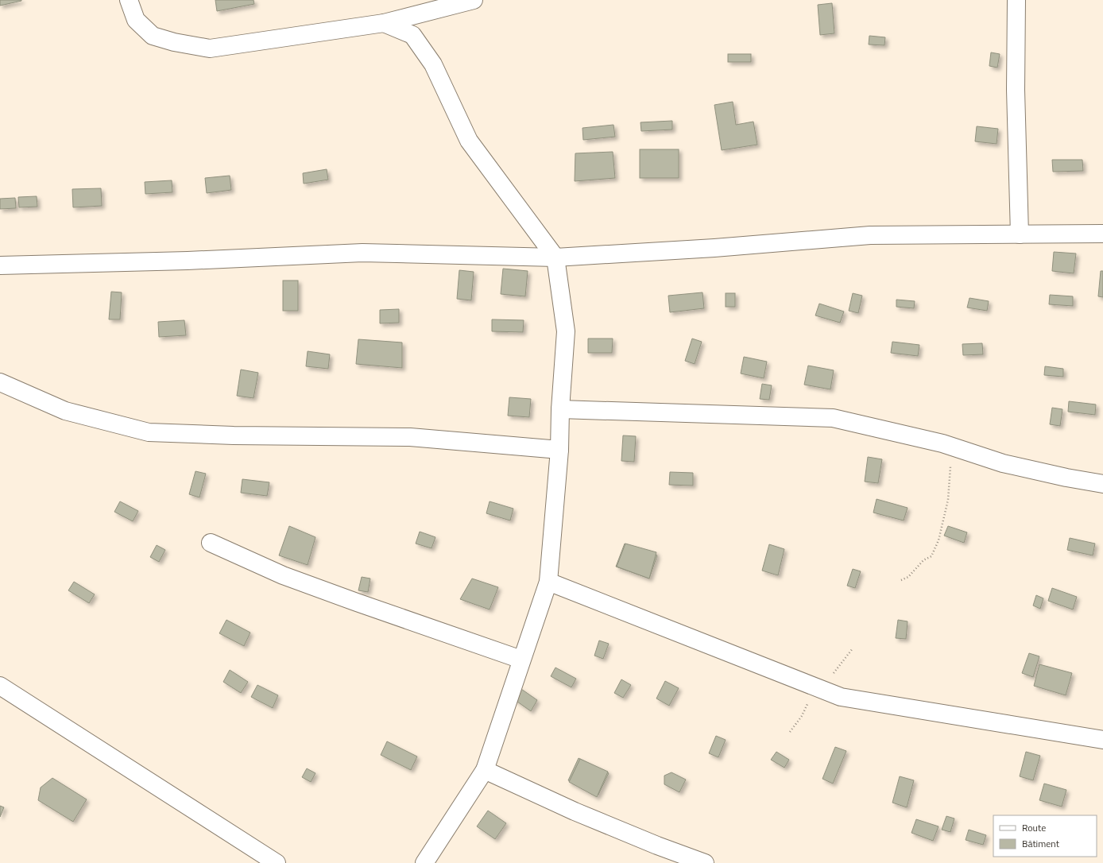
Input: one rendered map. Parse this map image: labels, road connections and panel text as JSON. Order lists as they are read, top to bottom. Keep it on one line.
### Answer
{"legend":["Route","Bâtiment"]}
